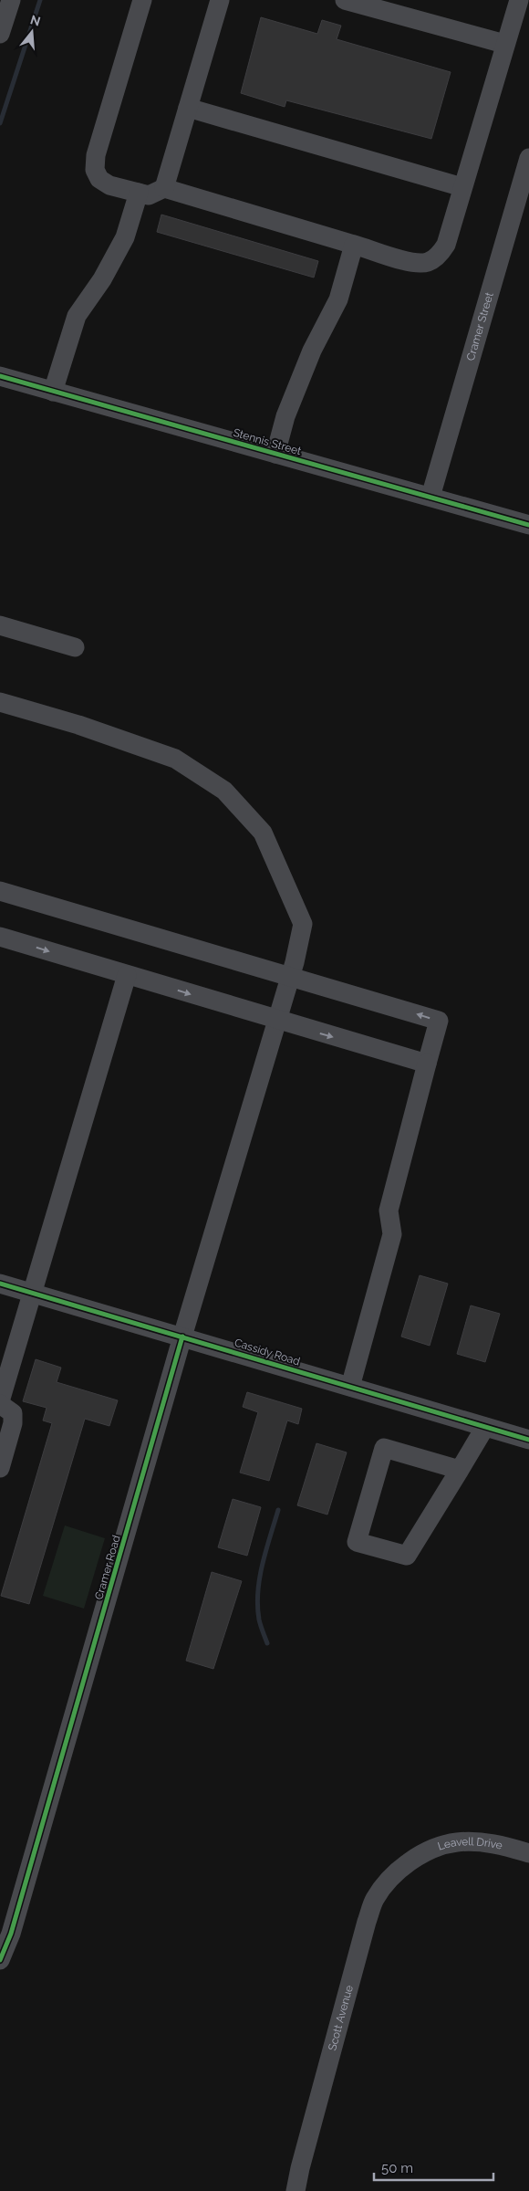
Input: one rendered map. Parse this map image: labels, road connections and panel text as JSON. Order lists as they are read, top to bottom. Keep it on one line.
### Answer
{"streets":{"street":["Cramer Street","Stennis Street","Cassidy Road","Cramer Road","Leavell Drive","Scott Avenue"]},"crossings":[["Cramer Street","Stennis Street"],["Cassidy Road","Cramer Road"],["Leavell Drive","Scott Avenue"]],"scale_bar":"50 m","north":"top"}
